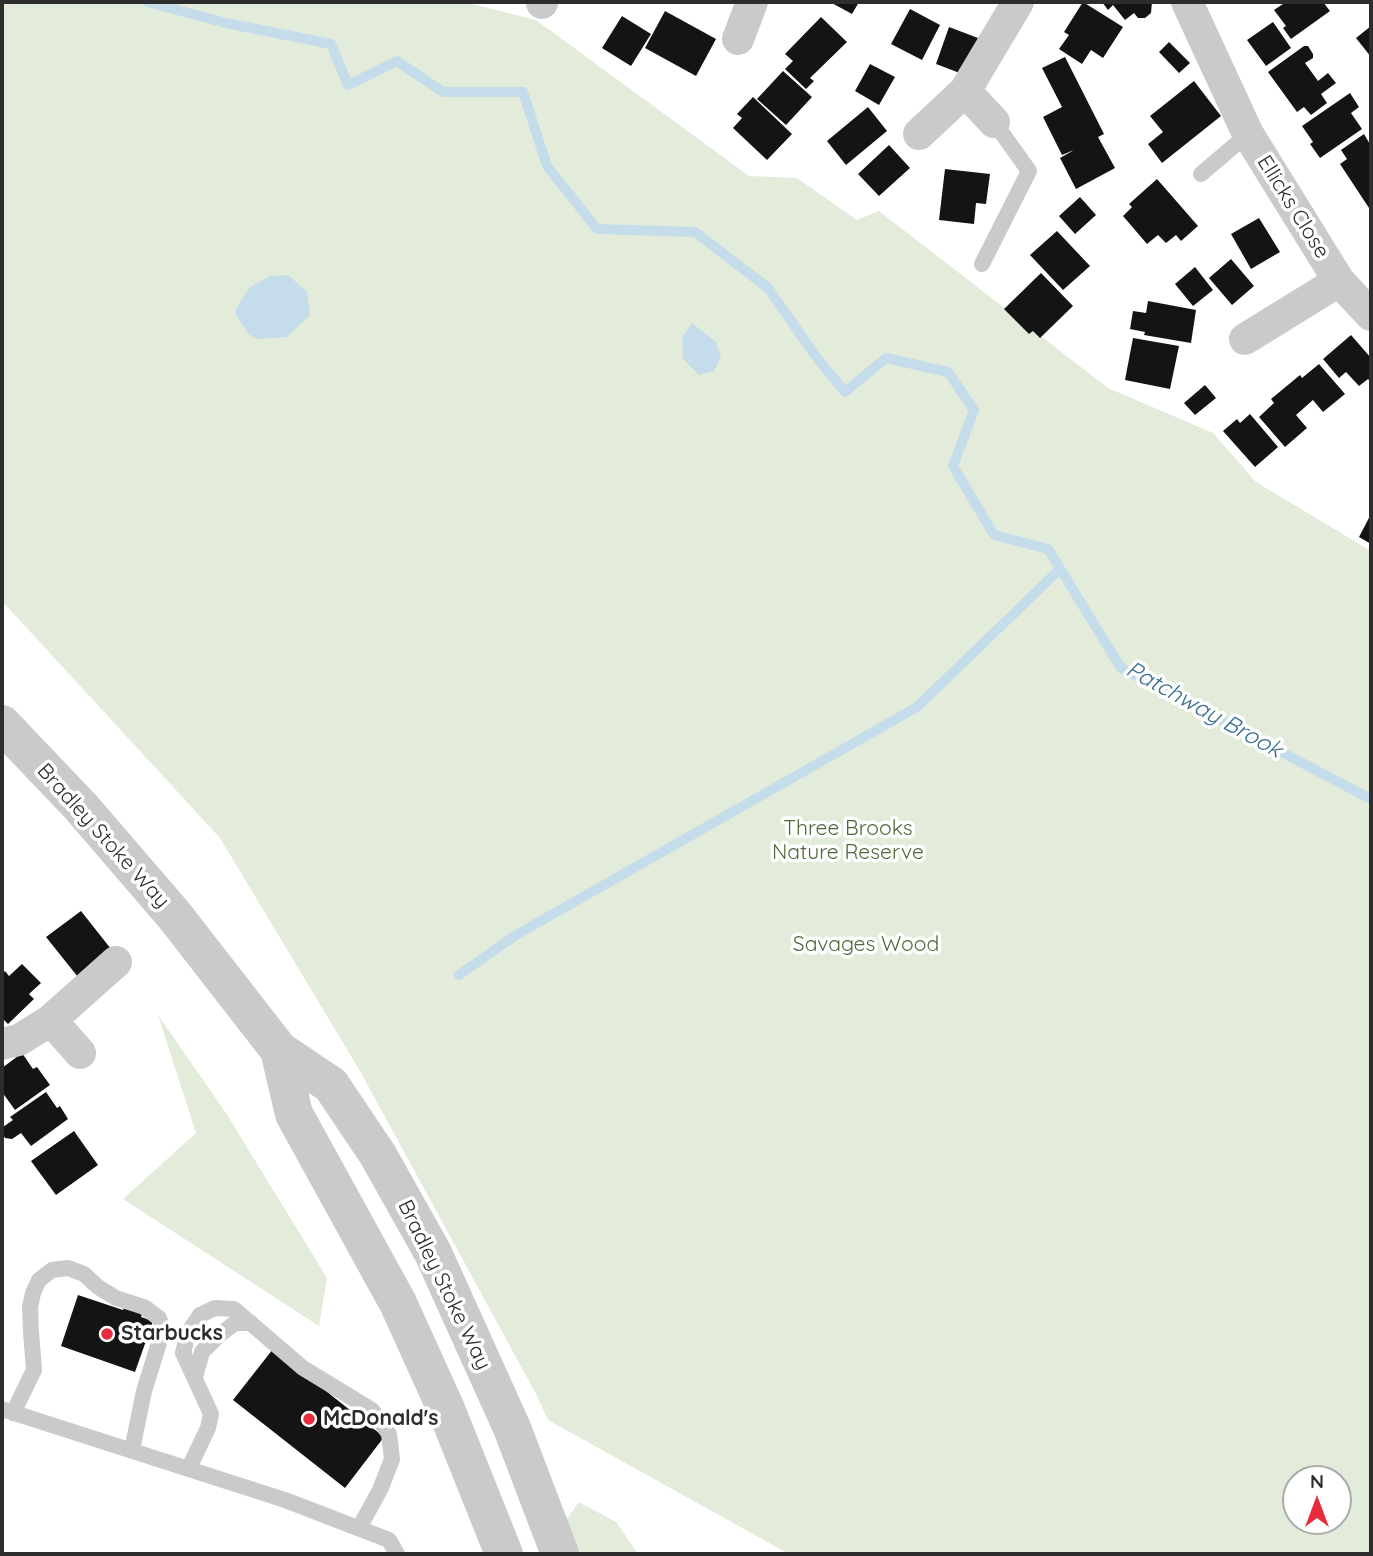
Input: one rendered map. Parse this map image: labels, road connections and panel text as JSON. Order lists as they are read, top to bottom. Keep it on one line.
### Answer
{"streets":{"street":["Ellicks Close","Bradley Stoke Way"]},"water":["Patchway Brook"],"parks":["Three Brooks Nature Reserve","Savages Wood"],"places":["Starbucks","McDonald's"],"north":"top"}
